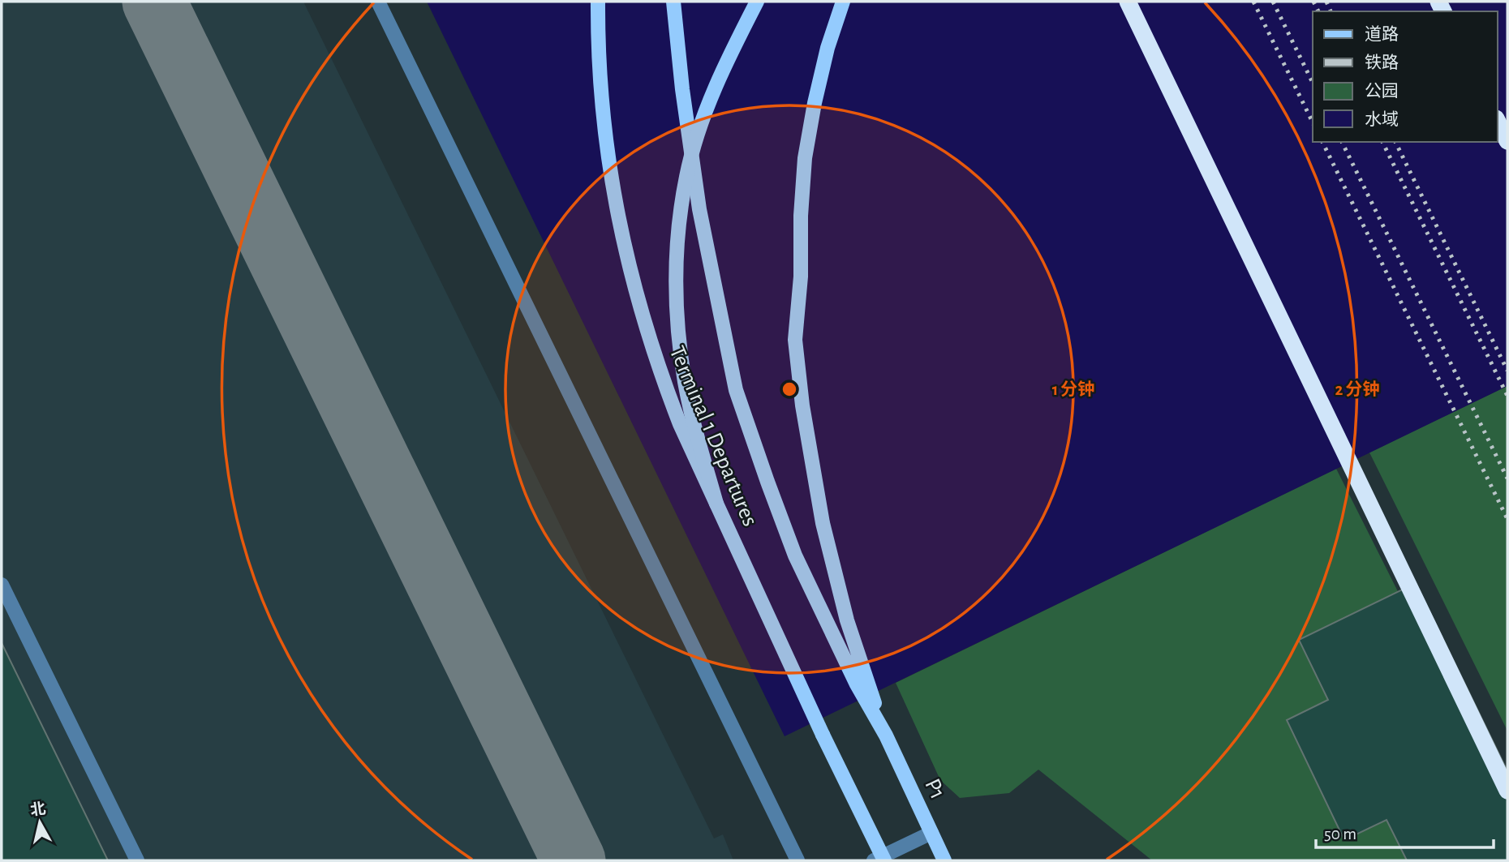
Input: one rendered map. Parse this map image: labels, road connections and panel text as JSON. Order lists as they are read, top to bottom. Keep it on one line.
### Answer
{"streets":{"main road":["Terminal 1 Departures","P1"]},"legend":["道路","铁路","公园","水域"],"scale_bar":"50 m","north":"top","rings":["1 分钟","2 分钟"]}
